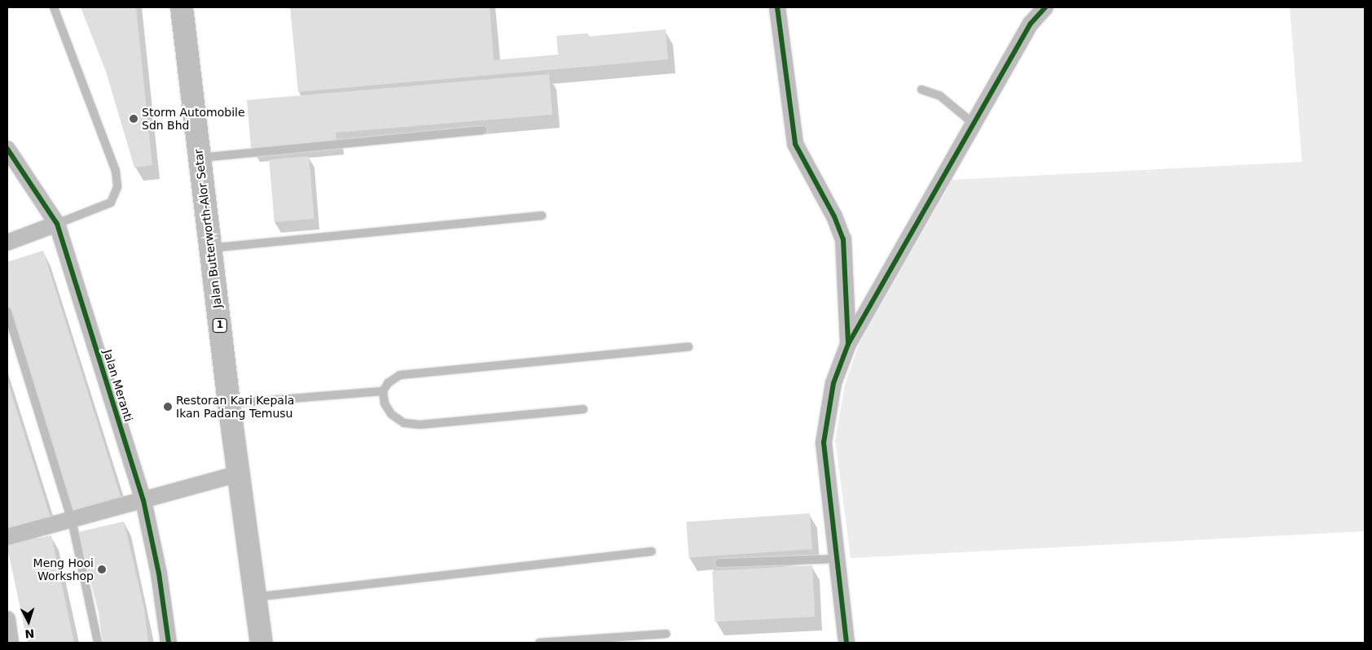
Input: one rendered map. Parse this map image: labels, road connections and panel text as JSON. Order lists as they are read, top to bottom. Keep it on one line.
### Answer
{"streets":{"main road":["Jalan Butterworth-Alor Setar","1"],"street":["Jalan Meranti"]},"places":["Storm Automobile Sdn Bhd","Restoran Kari Kepala Ikan Padang Temusu","Meng Hooi Workshop"],"north":"bottom"}
